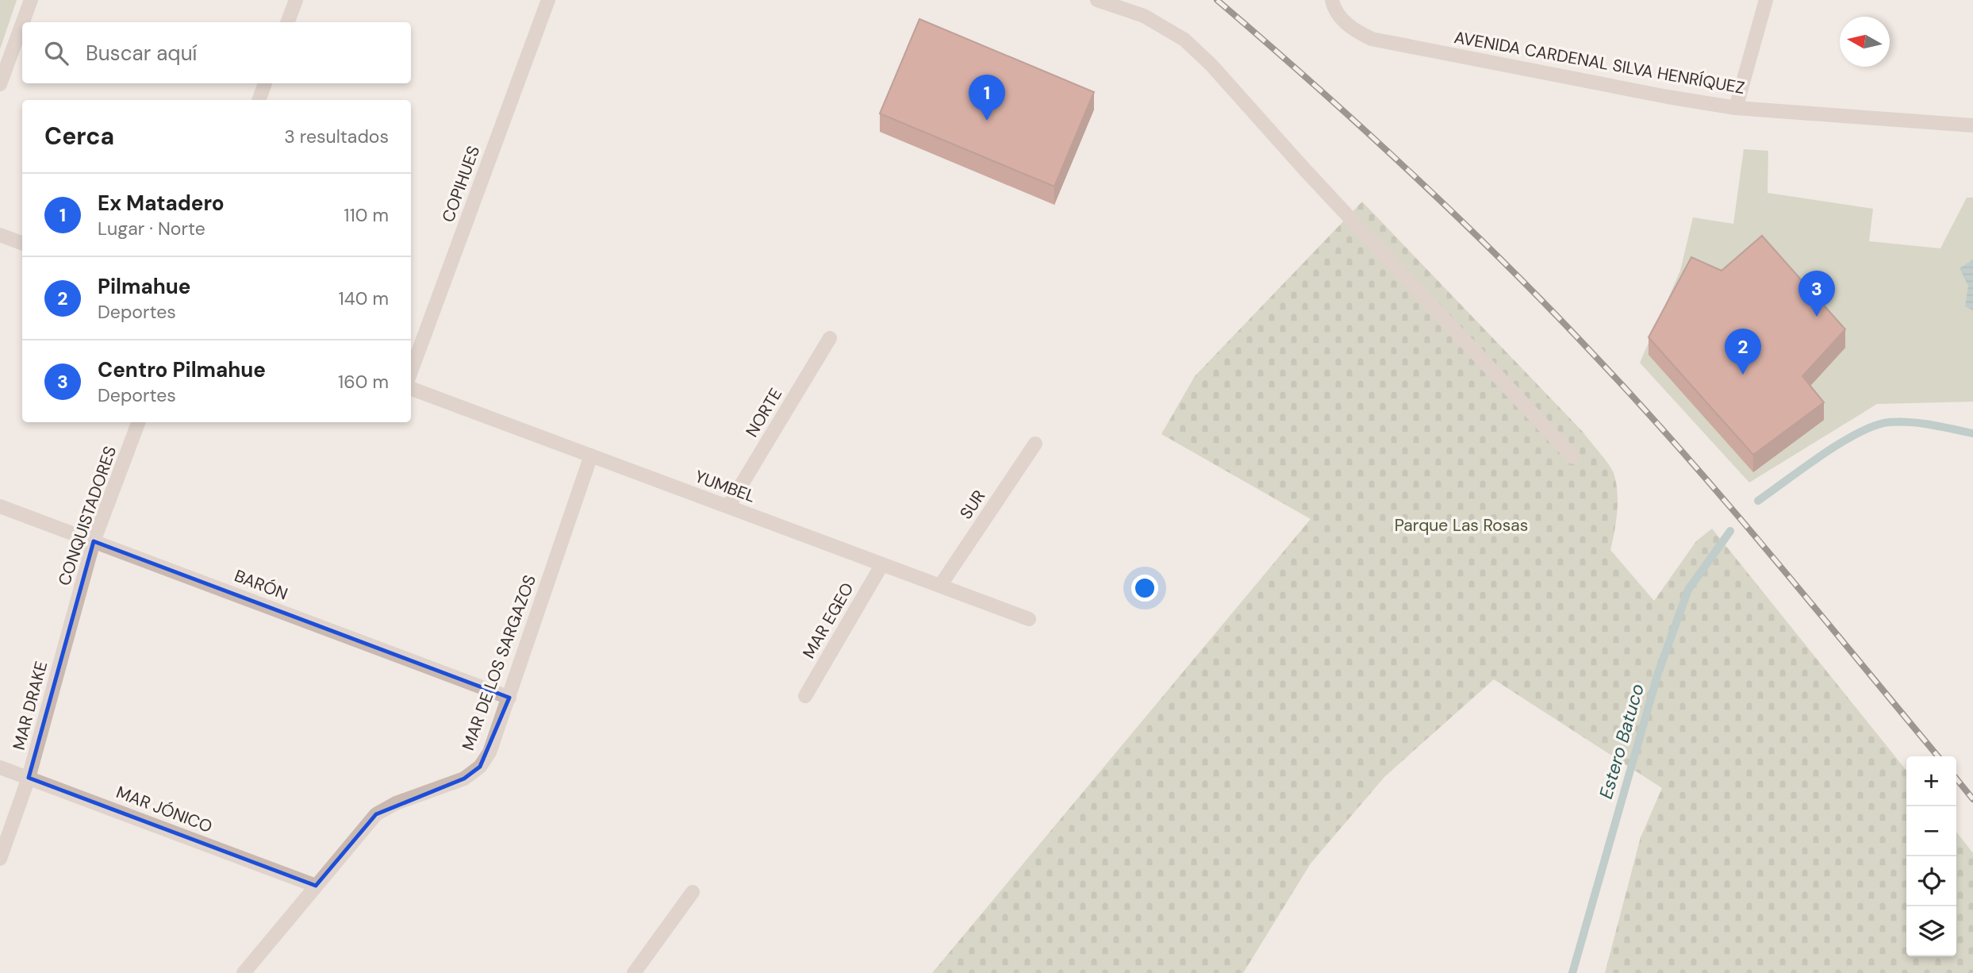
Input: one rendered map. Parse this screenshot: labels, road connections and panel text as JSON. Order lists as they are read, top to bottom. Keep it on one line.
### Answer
{"streets":{"street":["AVENIDA CARDENAL SILVA HENRÍQUEZ","COPIHUES","NORTE","YUMBEL","SUR","CONQUISTADORES","BARÓN","MAR EGEO","MAR DE LOS SARGAZOS","MAR DRAKE","MAR JÓNICO"]},"crossings":[["NORTE","YUMBEL"],["YUMBEL","SUR"],["YUMBEL","MAR EGEO"],["YUMBEL","MAR DE LOS SARGAZOS"],["CONQUISTADORES","BARÓN"],["CONQUISTADORES","MAR DRAKE"],["BARÓN","MAR DE LOS SARGAZOS"],["MAR DE LOS SARGAZOS","MAR JÓNICO"],["MAR DRAKE","MAR JÓNICO"]],"water":["Estero Batuco"],"parks":["Parque Las Rosas"],"north":"left","page":{"search":"Buscar aquí","pins":["1","3","2"],"heading":["Cerca","3 resultados"],"list":[{"mark":"1","name":"Ex Matadero","note":"Lugar · Norte","value":"110 m"},{"mark":"2","name":"Pilmahue","note":"Deportes","value":"140 m"},{"mark":"3","name":"Centro Pilmahue","note":"Deportes","value":"160 m"}],"map_buttons":["+","−"]}}
